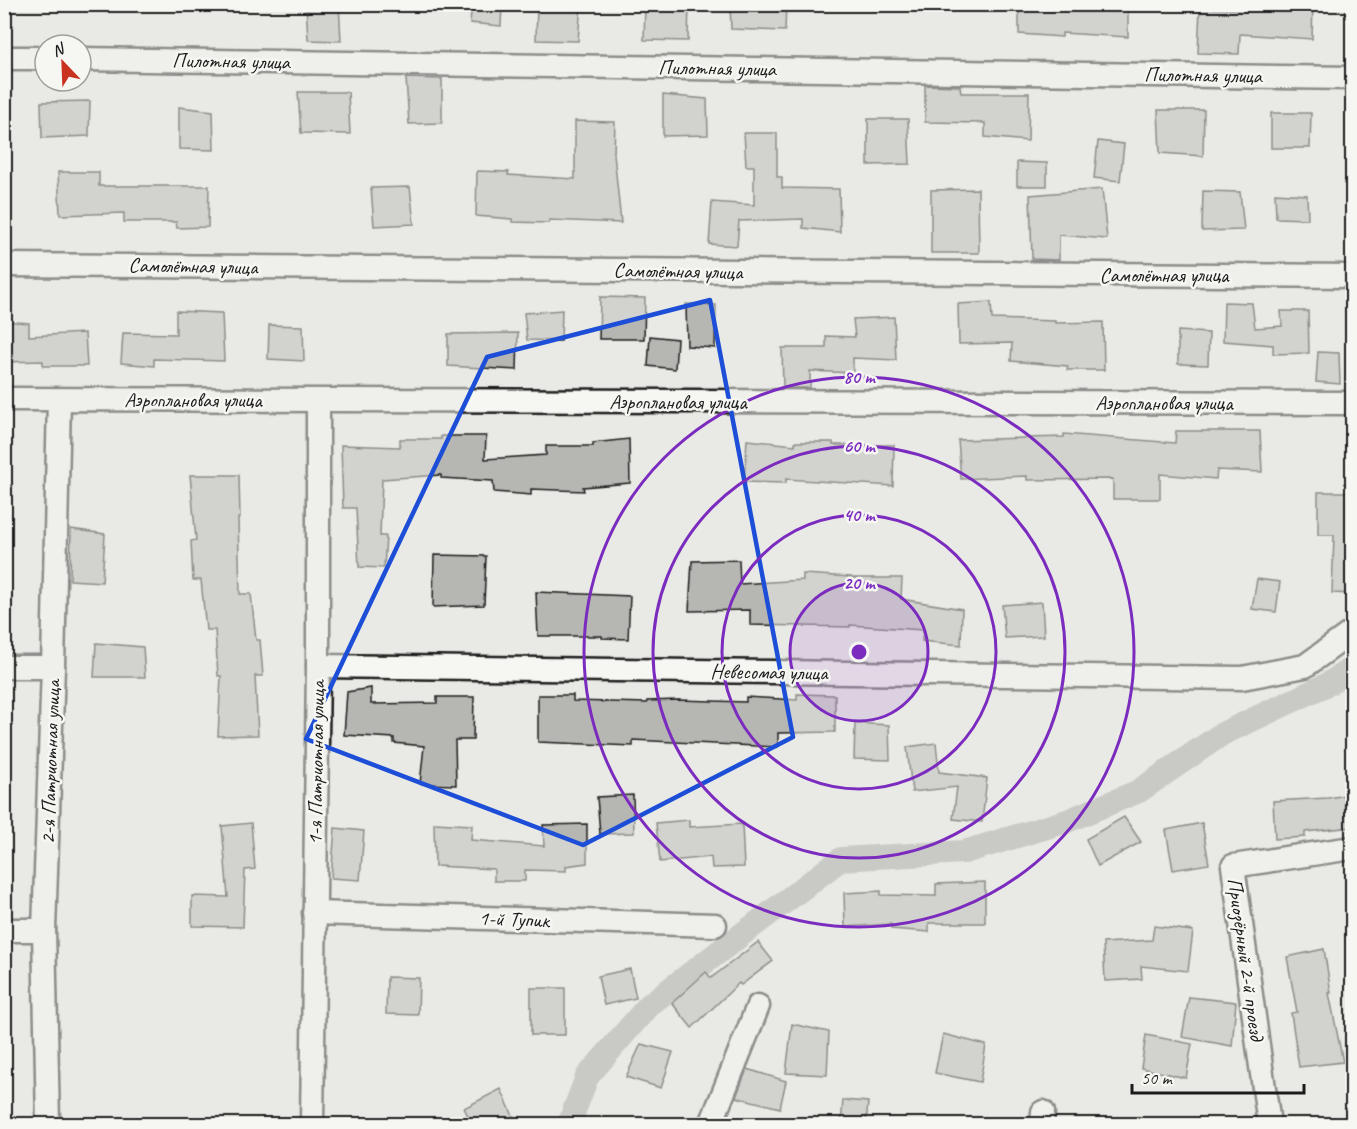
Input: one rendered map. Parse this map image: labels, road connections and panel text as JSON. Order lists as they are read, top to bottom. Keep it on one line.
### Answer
{"streets":{"street":["Пилотная улица","Самолётная улица","Аэроплановая улица","Невесомая улица","2-я Патриотная улица","1-я Патриотная улица","1-й Тупик","Приозёрный 2-й проезд"]},"crossings":[["Аэроплановая улица","2-я Патриотная улица"],["Аэроплановая улица","1-я Патриотная улица"],["Невесомая улица","1-я Патриотная улица"],["1-я Патриотная улица","1-й Тупик"]],"scale_bar":"50 m","north":"top left","rings":["80 m","60 m","40 m","20 m"]}
